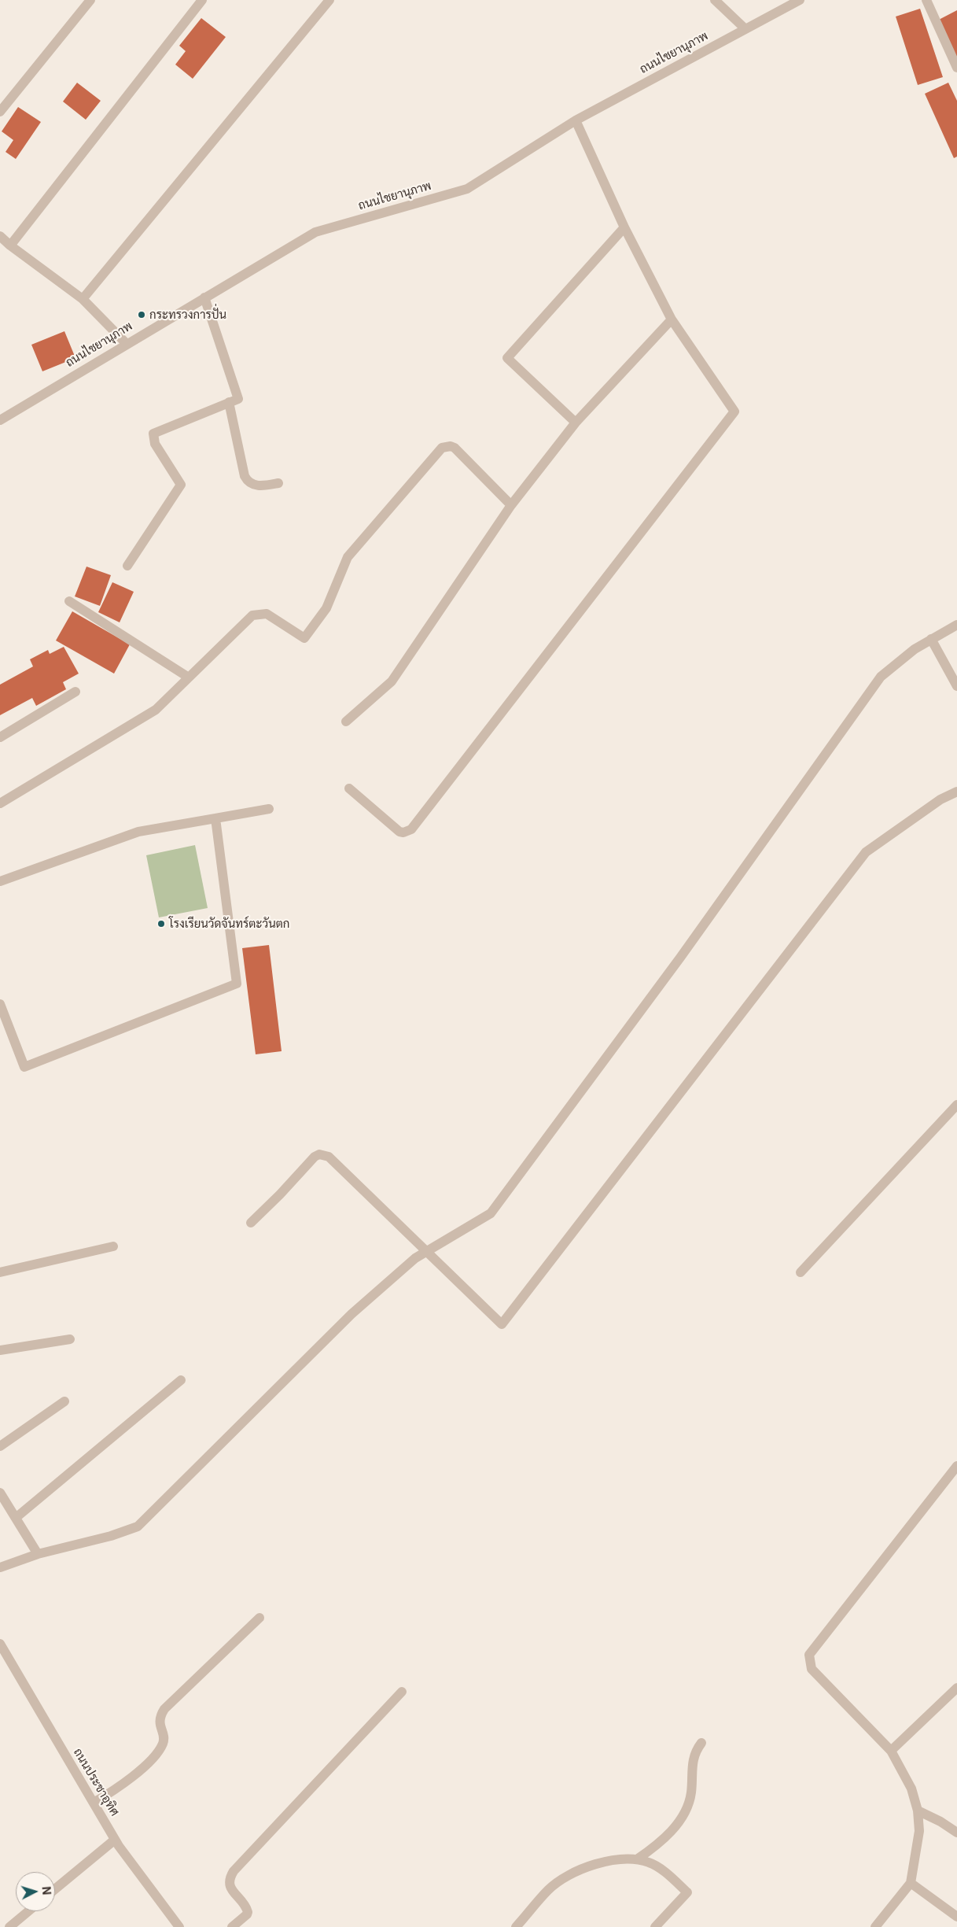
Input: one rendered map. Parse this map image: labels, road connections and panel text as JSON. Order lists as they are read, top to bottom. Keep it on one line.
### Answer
{"streets":{"street":["ถนนไชยานุภาพ","ถนนประชาอุทิศ"]},"places":["กระทรวงการปั่น","โรงเรียนวัดจันทร์ตะวันตก"],"north":"right"}
